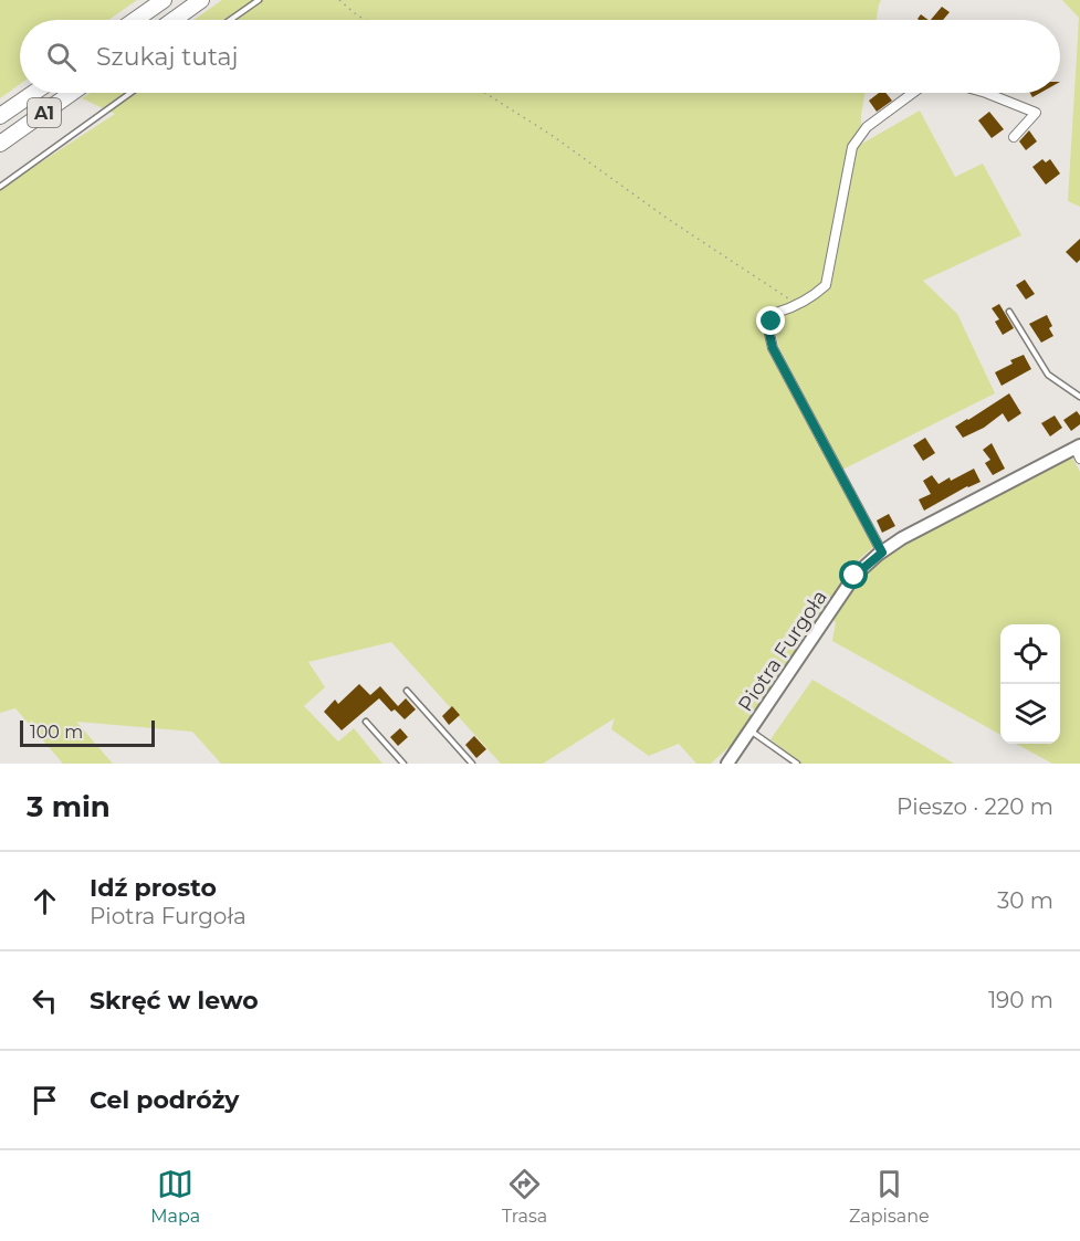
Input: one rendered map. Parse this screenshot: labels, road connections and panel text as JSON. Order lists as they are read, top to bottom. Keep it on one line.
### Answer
{"streets":{"highway":["A1"],"street":["Piotra Furgoła"]},"scale_bar":"100 m","page":{"search":"Szukaj tutaj","scale":"100 m","heading":["3 min","Pieszo · 220 m"],"list":[["Idź prosto","Piotra Furgoła","30 m"],["Skręć w lewo","190 m"],"Cel podróży"],"nav":["Mapa","Trasa","Zapisane"]}}
